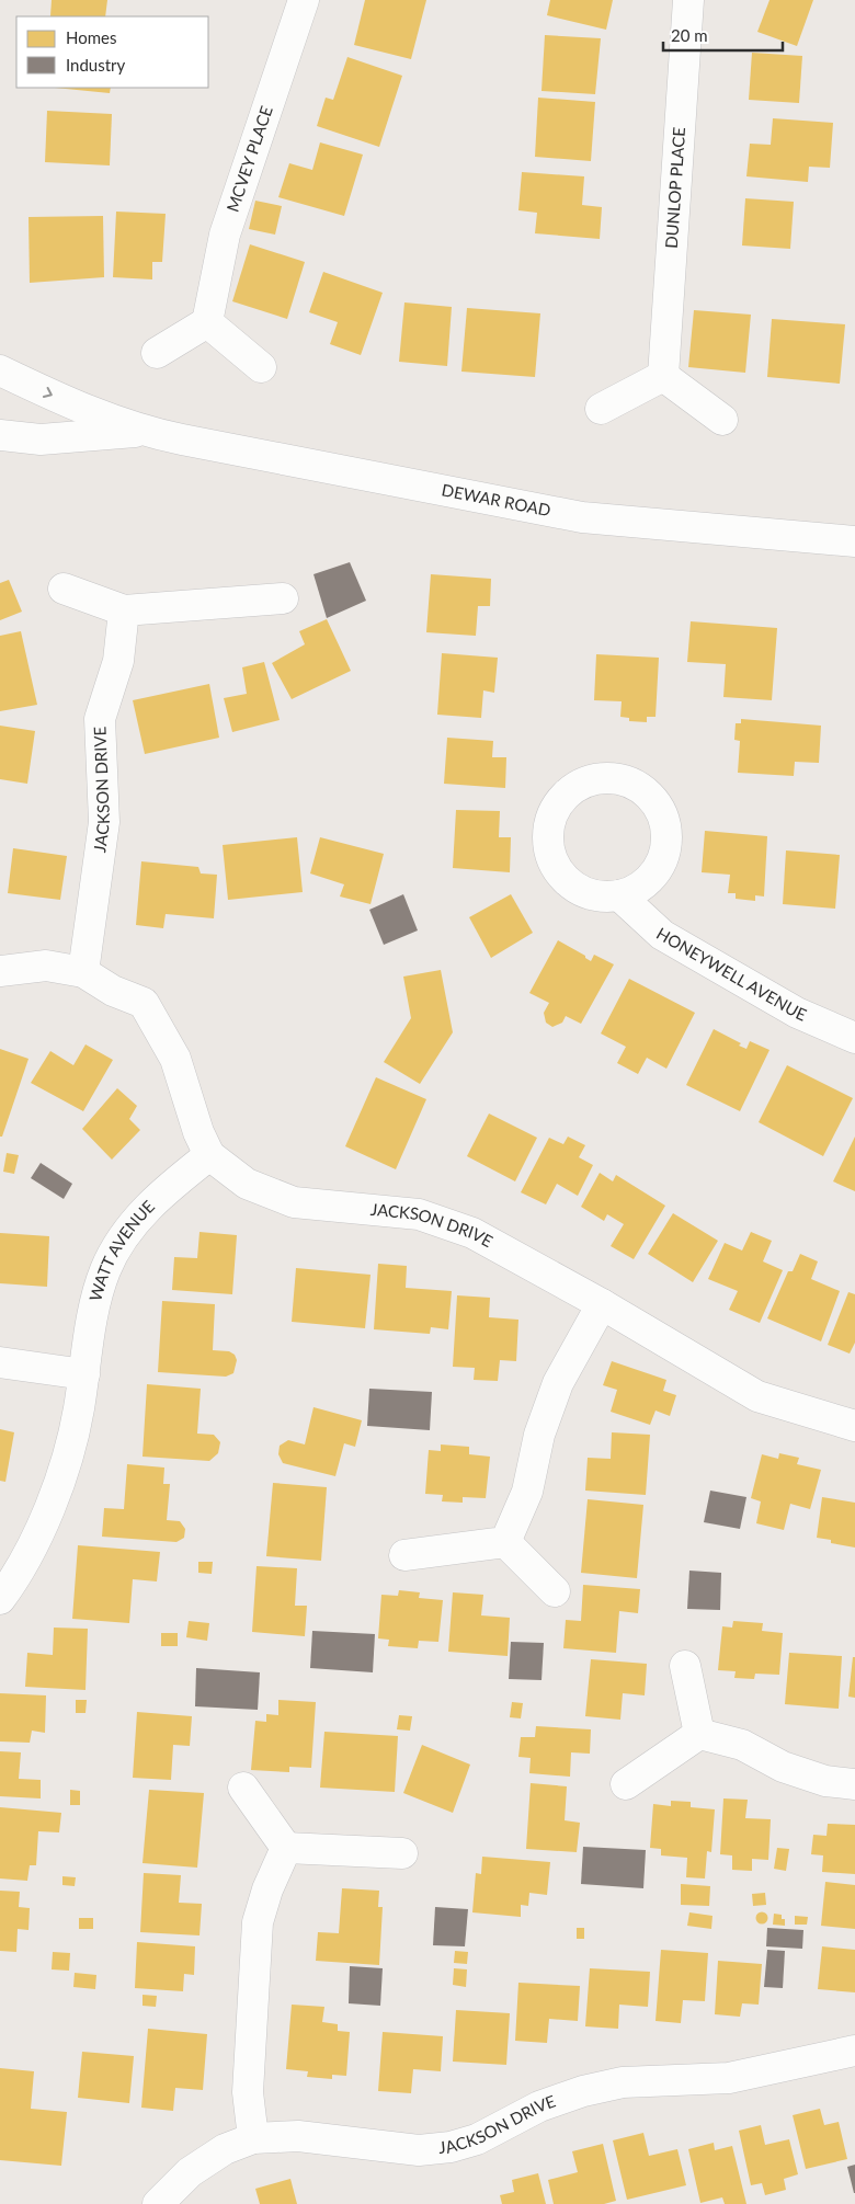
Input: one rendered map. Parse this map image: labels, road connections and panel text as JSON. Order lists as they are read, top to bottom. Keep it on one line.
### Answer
{"streets":{"street":["MCVEY PLACE","DUNLOP PLACE","DEWAR ROAD","JACKSON DRIVE","HONEYWELL AVENUE","WATT AVENUE"]},"crossings":[["JACKSON DRIVE","WATT AVENUE"]],"legend":["Homes","Industry"],"scale_bar":"20 m"}
